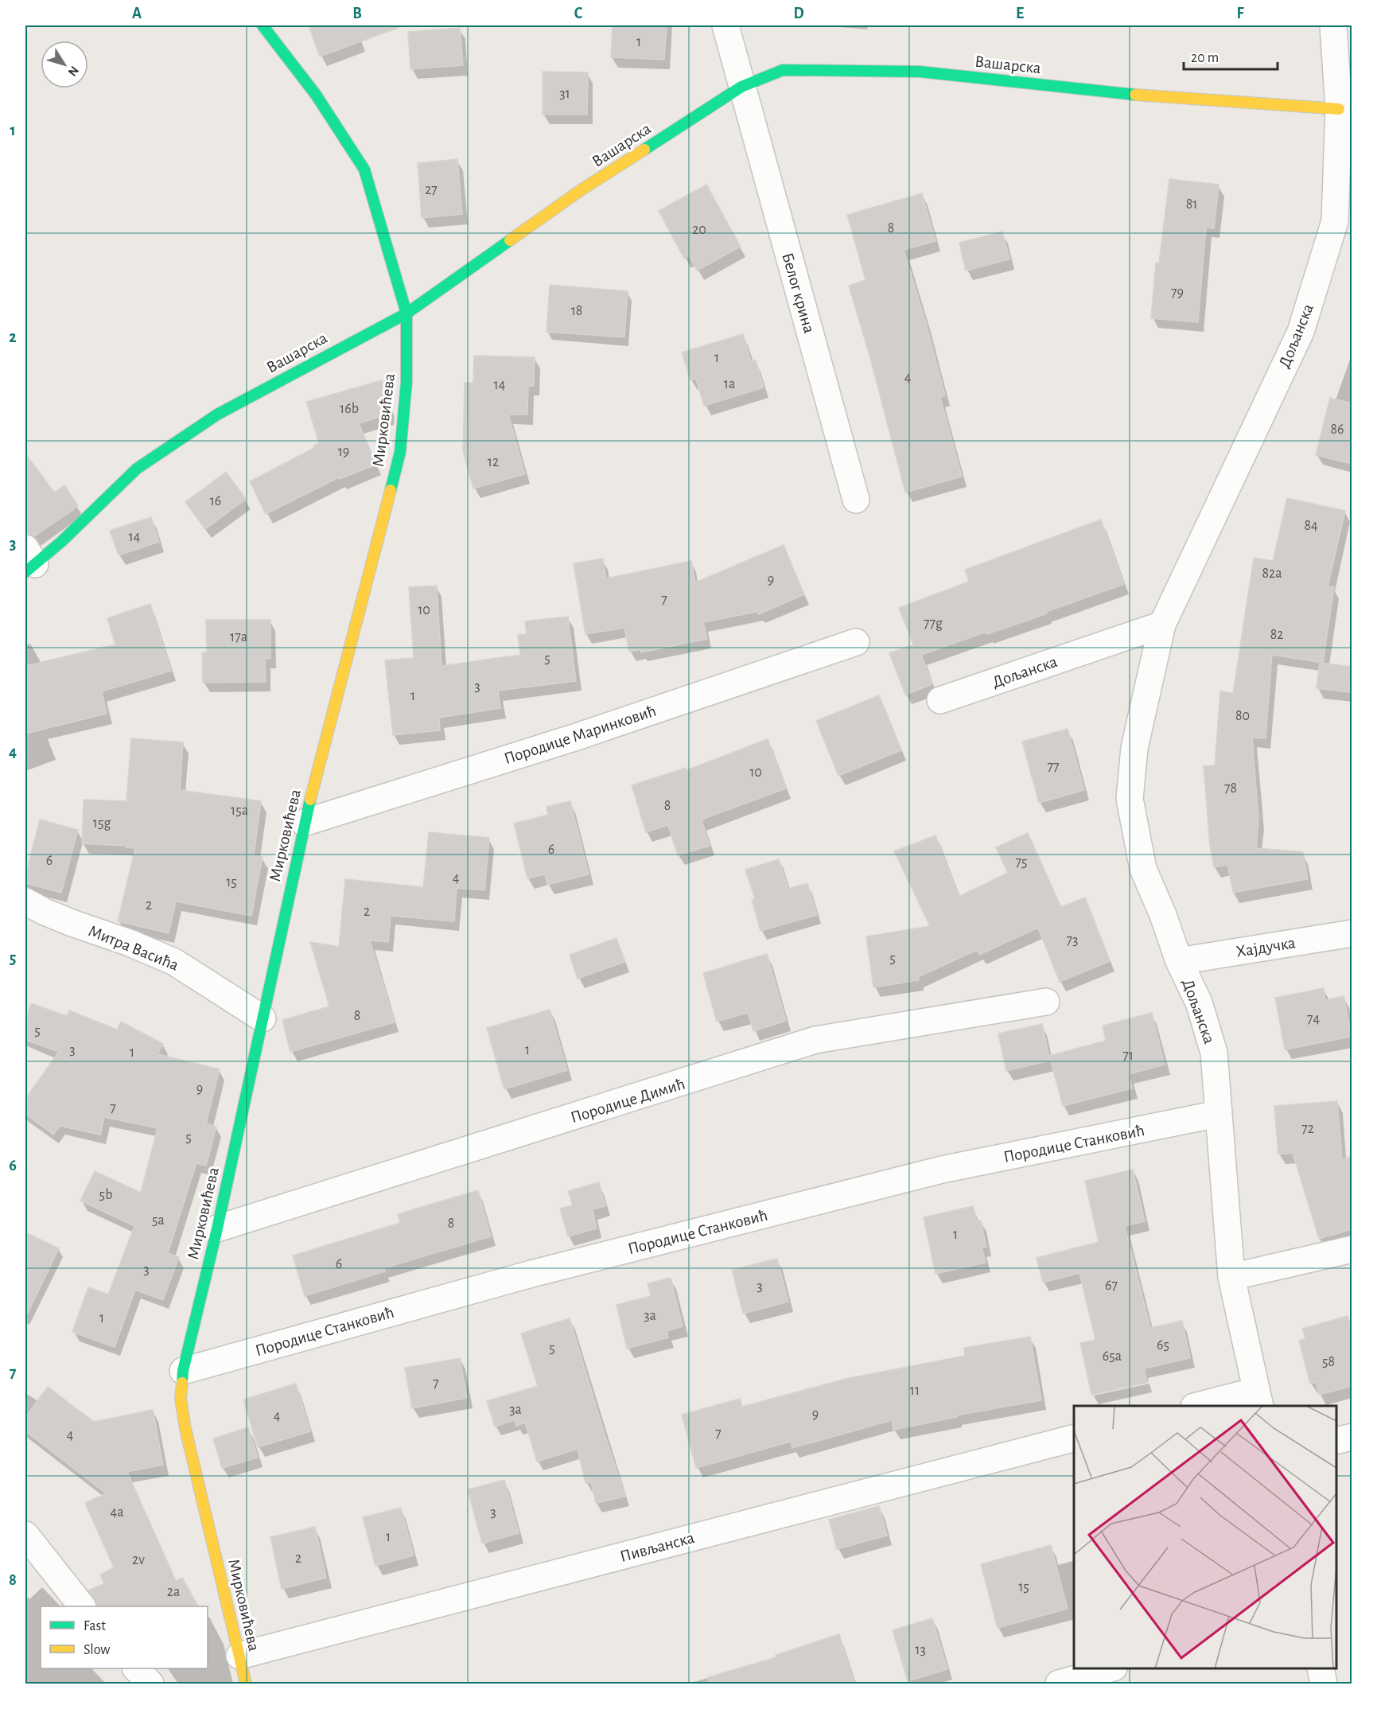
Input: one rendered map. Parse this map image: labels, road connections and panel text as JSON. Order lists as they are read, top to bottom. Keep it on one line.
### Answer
{"streets":{"street":["Вашарска","Белог крина","Дољанска","Мирковићева","Породице Маринковић","Хајдучка","Митра Васића","Породице Димић","Породице Станковић","Пивљанска"]},"crossings":[["Вашарска","Белог крина"],["Вашарска","Дољанска"],["Вашарска","Мирковићева"],["Дољанска","Хајдучка"],["Дољанска","Породице Станковић"],["Мирковићева","Породице Маринковић"],["Мирковићева","Митра Васића"],["Мирковићева","Породице Димић"],["Мирковићева","Породице Станковић"],["Мирковићева","Пивљанска"]],"house_numbers":["1","31","27","81","8","20","79","18","1","4","1a","14","16b","86","19","12","16","84","14","82a","9","7","10","77g","82","17a","5","3","1","80","77","10","78","8","15a","15g","6","6","75","4","15","2","2","73","5","8","74","5","3","1","1","71","9","7","72","5","5b","5a","8","1","6","3","67","3","3a","1","65","5","65a","58","7","11","3a","9","4","7","4","4a","3","1","2","2v","15","2a","13"],"legend":["Fast","Slow"],"scale_bar":"20 m","north":"bottom right","grid":{"columns":["A","B","C","D","E","F"],"rows":["1","2","3","4","5","6","7","8"]}}
